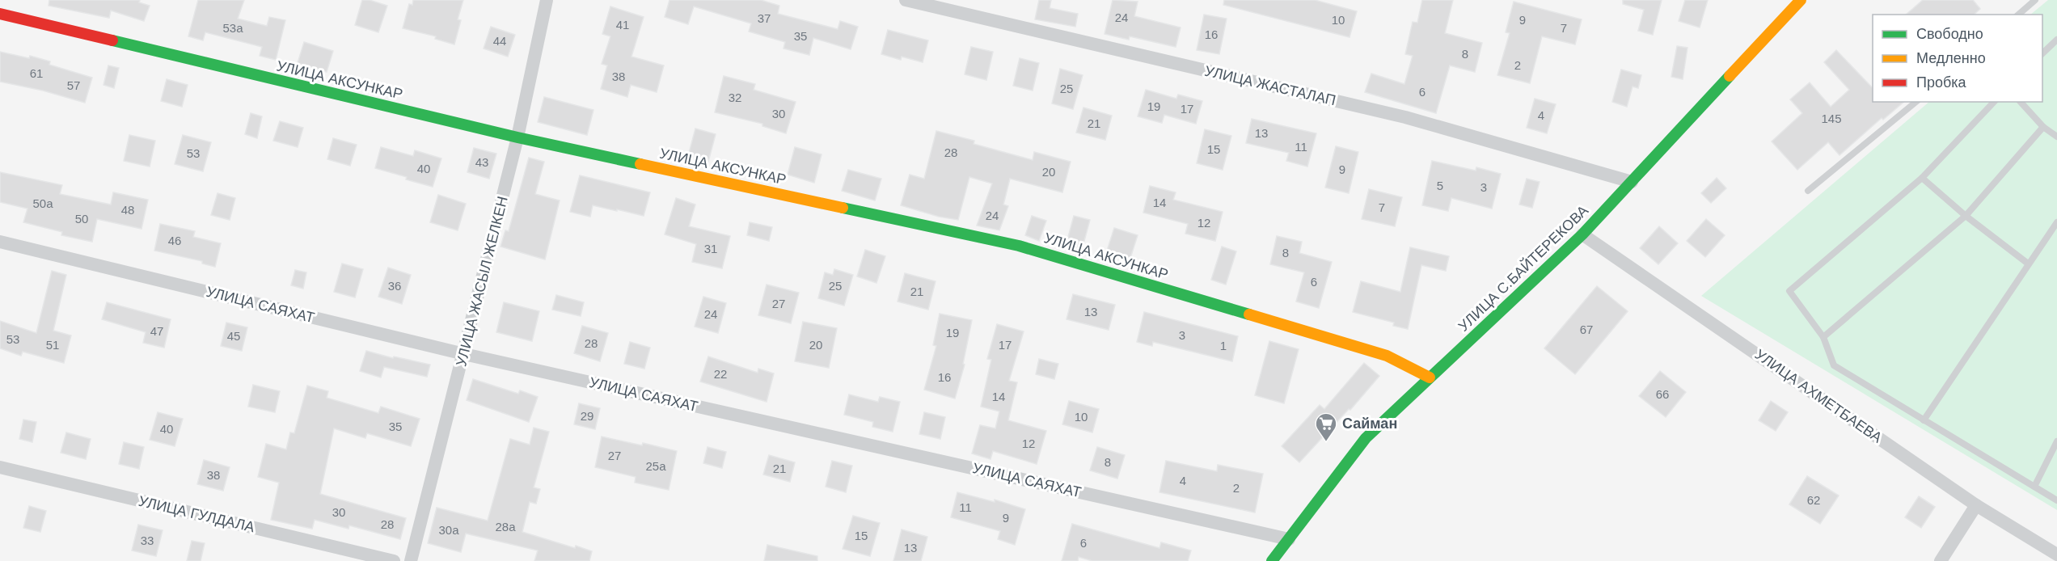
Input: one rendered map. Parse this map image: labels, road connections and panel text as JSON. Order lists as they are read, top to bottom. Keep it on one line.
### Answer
{"streets":{"street":["УЛИЦА АКСУНКАР","УЛИЦА ЖАСТАЛАП","УЛИЦА С.БАЙТЕРЕКОВА","УЛИЦА ЖАСЫЛ ЖЕЛКЕН","УЛИЦА САЯХАТ","УЛИЦА АХМЕТБАЕВА","УЛИЦА ГУЛДАЛА"]},"crossings":[["УЛИЦА АКСУНКАР","УЛИЦА С.БАЙТЕРЕКОВА"],["УЛИЦА АКСУНКАР","УЛИЦА ЖАСЫЛ ЖЕЛКЕН"],["УЛИЦА ЖАСТАЛАП","УЛИЦА С.БАЙТЕРЕКОВА"],["УЛИЦА С.БАЙТЕРЕКОВА","УЛИЦА САЯХАТ"],["УЛИЦА С.БАЙТЕРЕКОВА","УЛИЦА АХМЕТБАЕВА"],["УЛИЦА ЖАСЫЛ ЖЕЛКЕН","УЛИЦА САЯХАТ"]],"places":{"supermarket":["Сайман"]},"house_numbers":["24","37","10","9","41","53а","7","16","35","44","8","2","61","38","57","25","6","32","19","17","30","4","145","21","13","11","15","28","53","43","40","9","20","5","3","14","50а","7","48","24","50","12","46","31","8","6","36","25","21","27","13","24","67","47","19","3","45","53","28","51","20","17","1","22","16","66","14","29","10","35","40","12","27","8","25а","21","38","4","2","62","11","30","9","28","28а","30а","15","33","6","13"],"legend":["Свободно","Медленно","Пробка"]}
